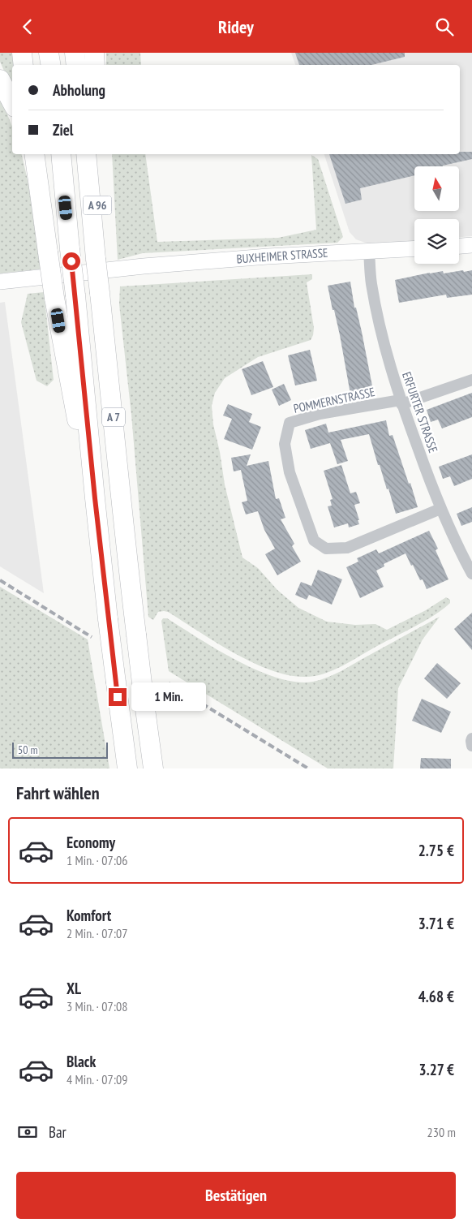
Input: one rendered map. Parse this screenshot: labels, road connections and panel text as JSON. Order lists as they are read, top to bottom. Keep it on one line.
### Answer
{"streets":{"highway":["A 96","A 7"],"street":["BUXHEIMER STRASSE","POMMERNSTRASSE","ERFURTER STRASSE"]},"crossings":[["A 96","A 7"],["BUXHEIMER STRASSE","ERFURTER STRASSE"],["POMMERNSTRASSE","ERFURTER STRASSE"]],"scale_bar":"50 m","north":"top","page":{"header":"Ridey","banner":["Abholung","Ziel"],"bubble":"1 Min.","scale":"50 m","heading":"Fahrt wählen","list":[{"name":"Economy","note":"1 Min. · 07:06","value":"2.75 €"},{"name":"Komfort","note":"2 Min. · 07:07","value":"3.71 €"},{"name":"XL","note":"3 Min. · 07:08","value":"4.68 €"},{"name":"Black","note":"4 Min. · 07:09","value":"3.27 €"}],"pay":["Bar","230 m"],"buttons":"Bestätigen"}}
